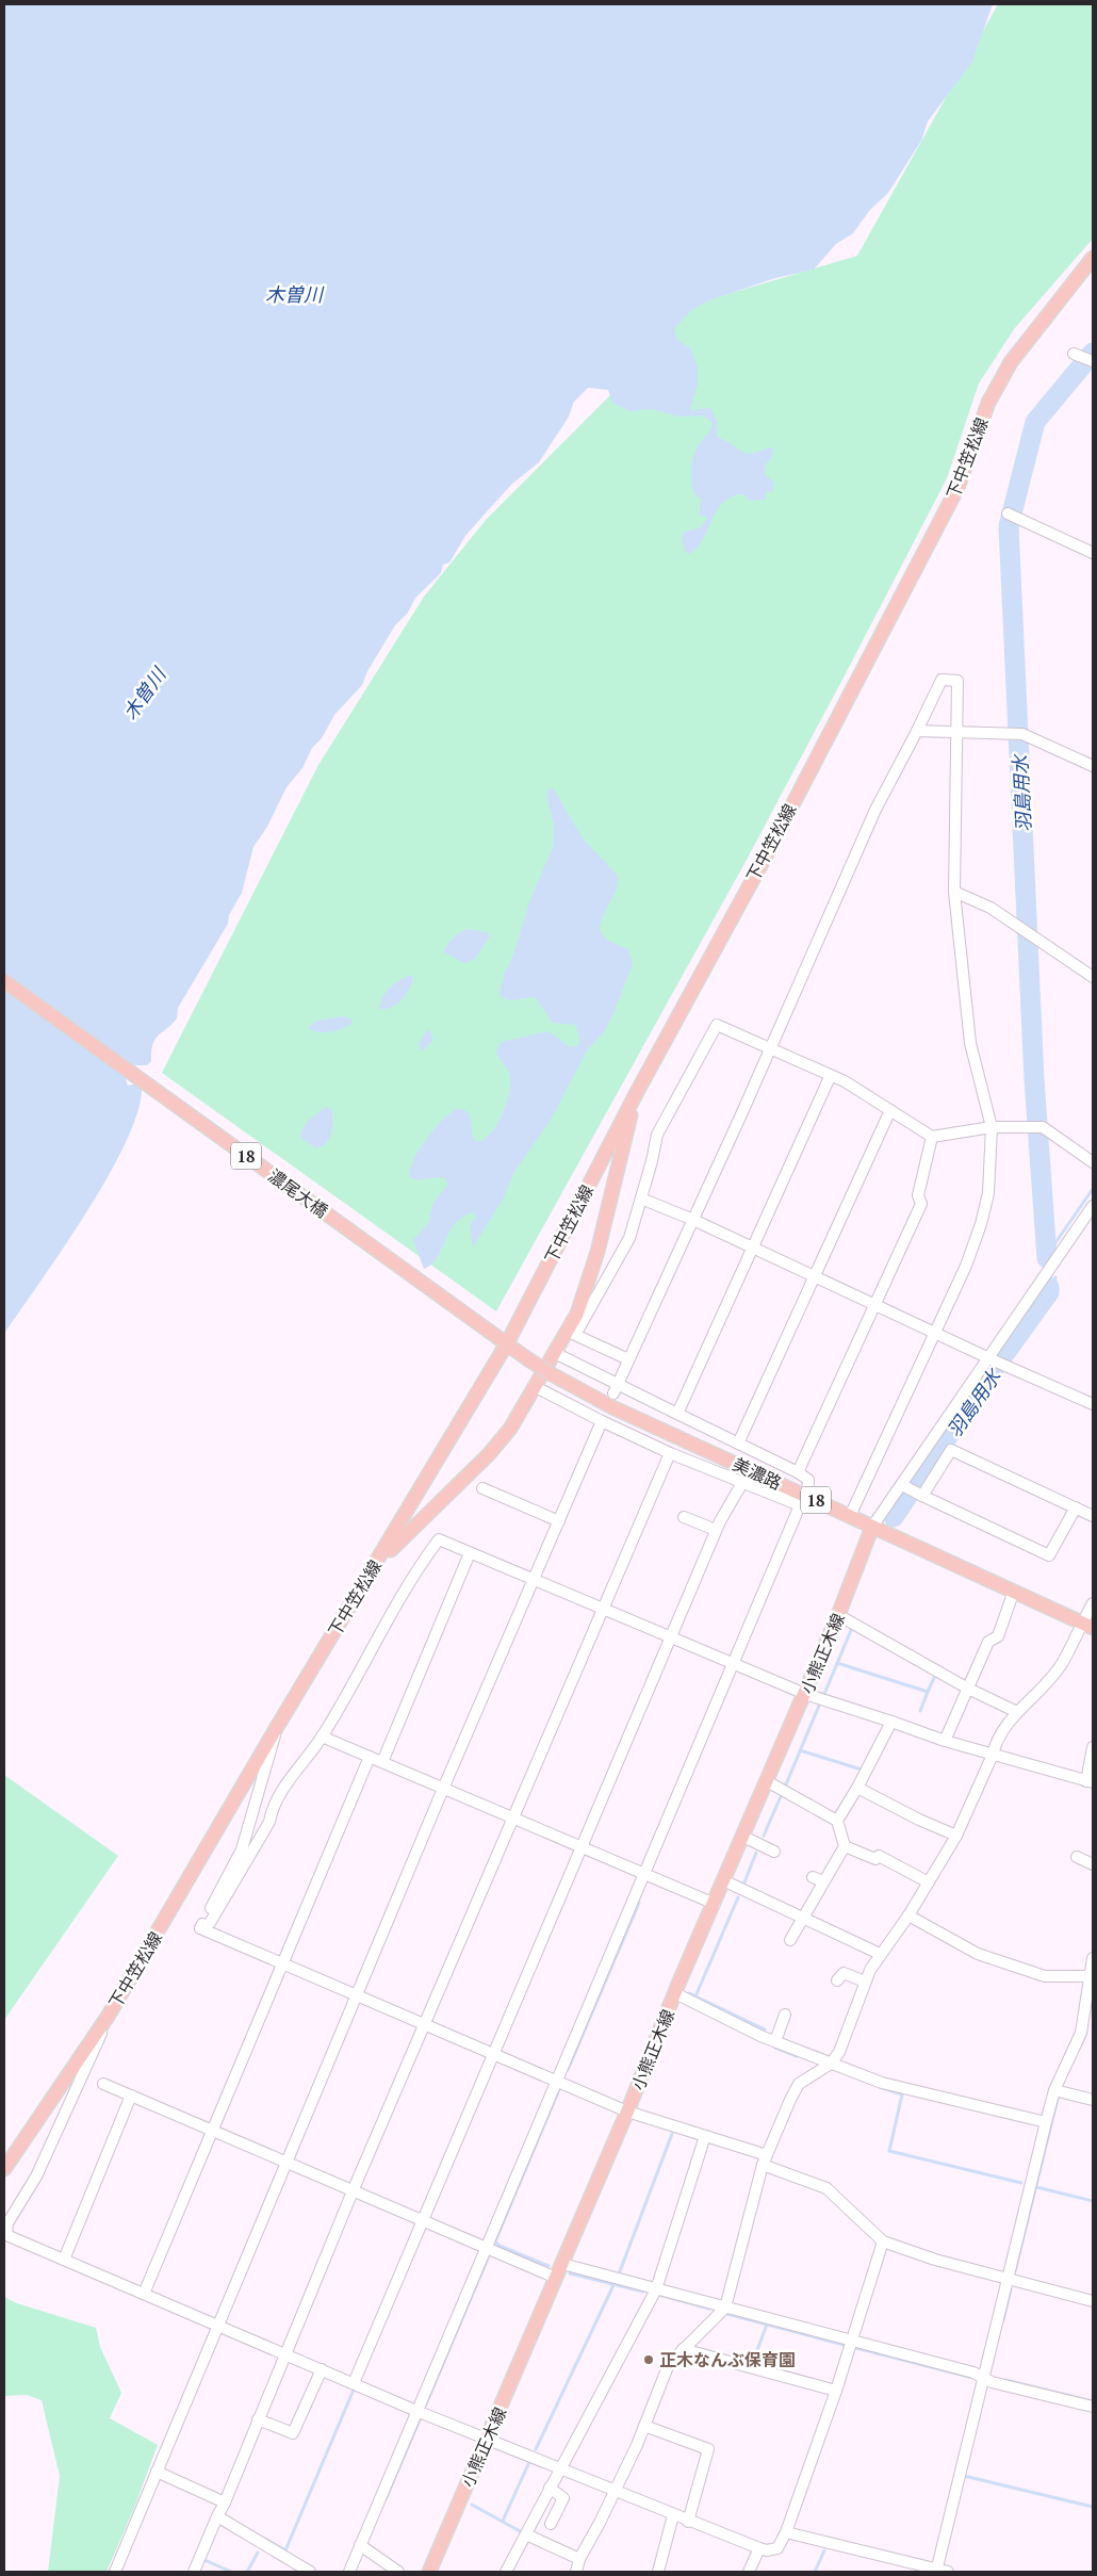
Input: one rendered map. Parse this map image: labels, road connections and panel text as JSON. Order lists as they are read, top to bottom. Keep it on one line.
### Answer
{"streets":{"main road":["下中笠松線","18","濃尾大橋","美濃路","小熊正木線"]},"crossings":[["下中笠松線","美濃路"],["濃尾大橋","美濃路"],["美濃路","小熊正木線"]],"water":["木曽川","羽島用水"],"places":["正木なんぶ保育園"]}
